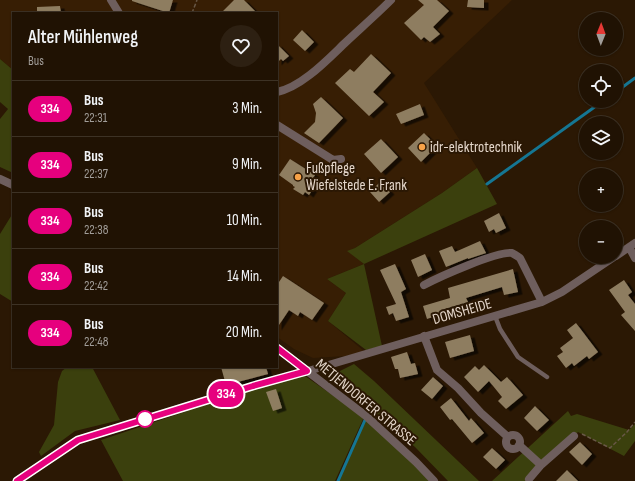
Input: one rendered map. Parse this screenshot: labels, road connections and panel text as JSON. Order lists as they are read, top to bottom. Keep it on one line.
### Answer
{"streets":{"street":["DOMSHEIDE","METJENDORFER STRASSE"]},"crossings":[["DOMSHEIDE","METJENDORFER STRASSE"]],"places":["idr-elektrotechnik","Fußpflege Wiefelstede E. Frank"],"lines":["bus line 334"],"north":"top","page":{"on_map":"334","map_buttons":["+","−"],"heading":["Alter Mühlenweg","Bus"],"list":[{"mark":"334","name":"Bus","note":"22:31","value":"3 Min."},{"mark":"334","name":"Bus","note":"22:37","value":"9 Min."},{"mark":"334","name":"Bus","note":"22:38","value":"10 Min."},{"mark":"334","name":"Bus","note":"22:42","value":"14 Min."},{"mark":"334","name":"Bus","note":"22:48","value":"20 Min."}]}}
